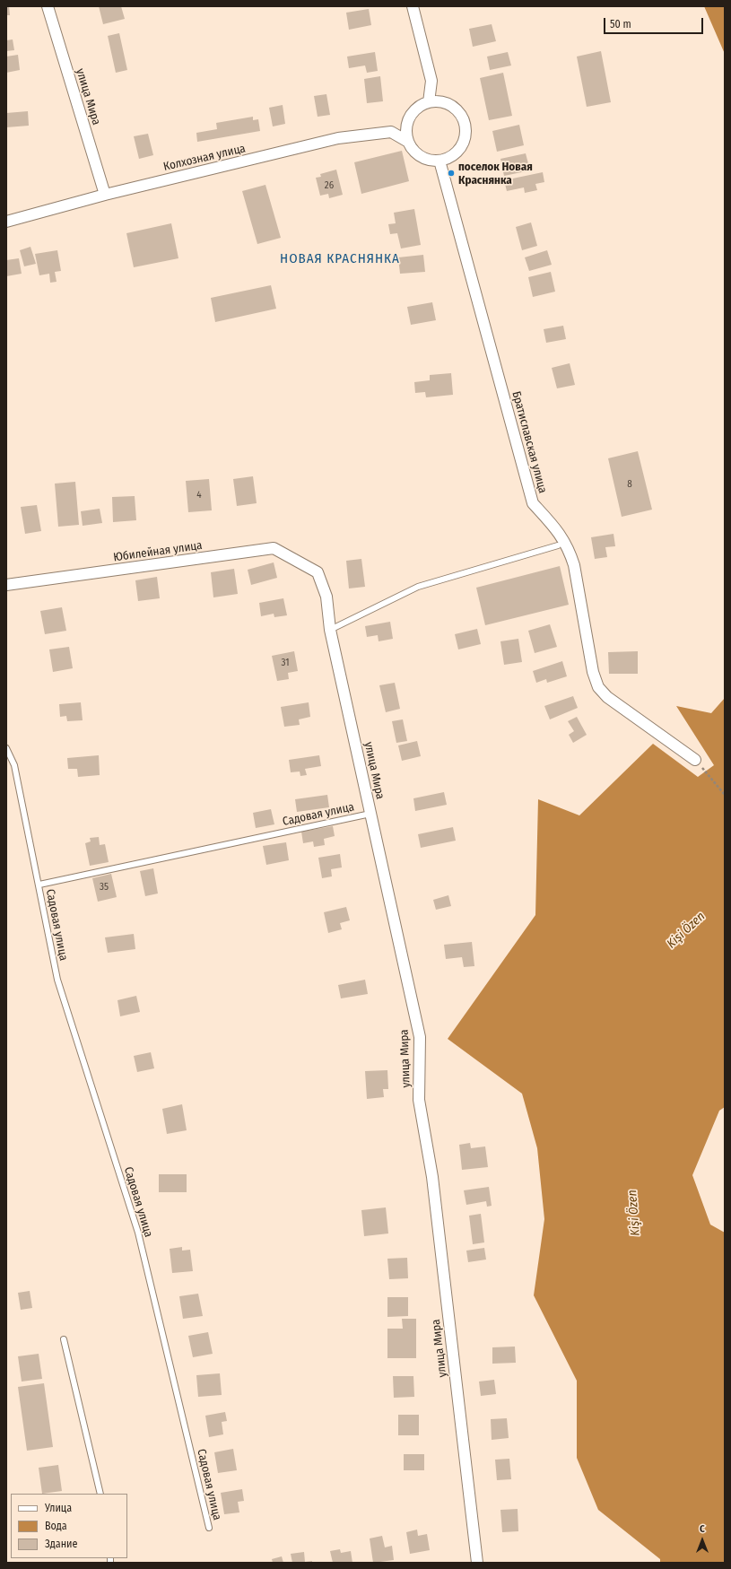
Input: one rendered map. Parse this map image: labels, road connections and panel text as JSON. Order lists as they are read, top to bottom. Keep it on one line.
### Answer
{"streets":{"street":["улица Мира","Колхозная улица","Братиславская улица","Юбилейная улица"],"lane":["Садовая улица"]},"crossings":[["улица Мира","Колхозная улица"],["улица Мира","Юбилейная улица"],["улица Мира","Садовая улица"],["Колхозная улица","Братиславская улица"]],"districts":["НОВАЯ КРАСНЯНКА"],"water":["Kişi Özen"],"places":["поселок Новая Краснянка"],"house_numbers":["26","8","4","31","35"],"legend":["Улица","Вода","Здание"],"scale_bar":"50 m","north":"top"}
